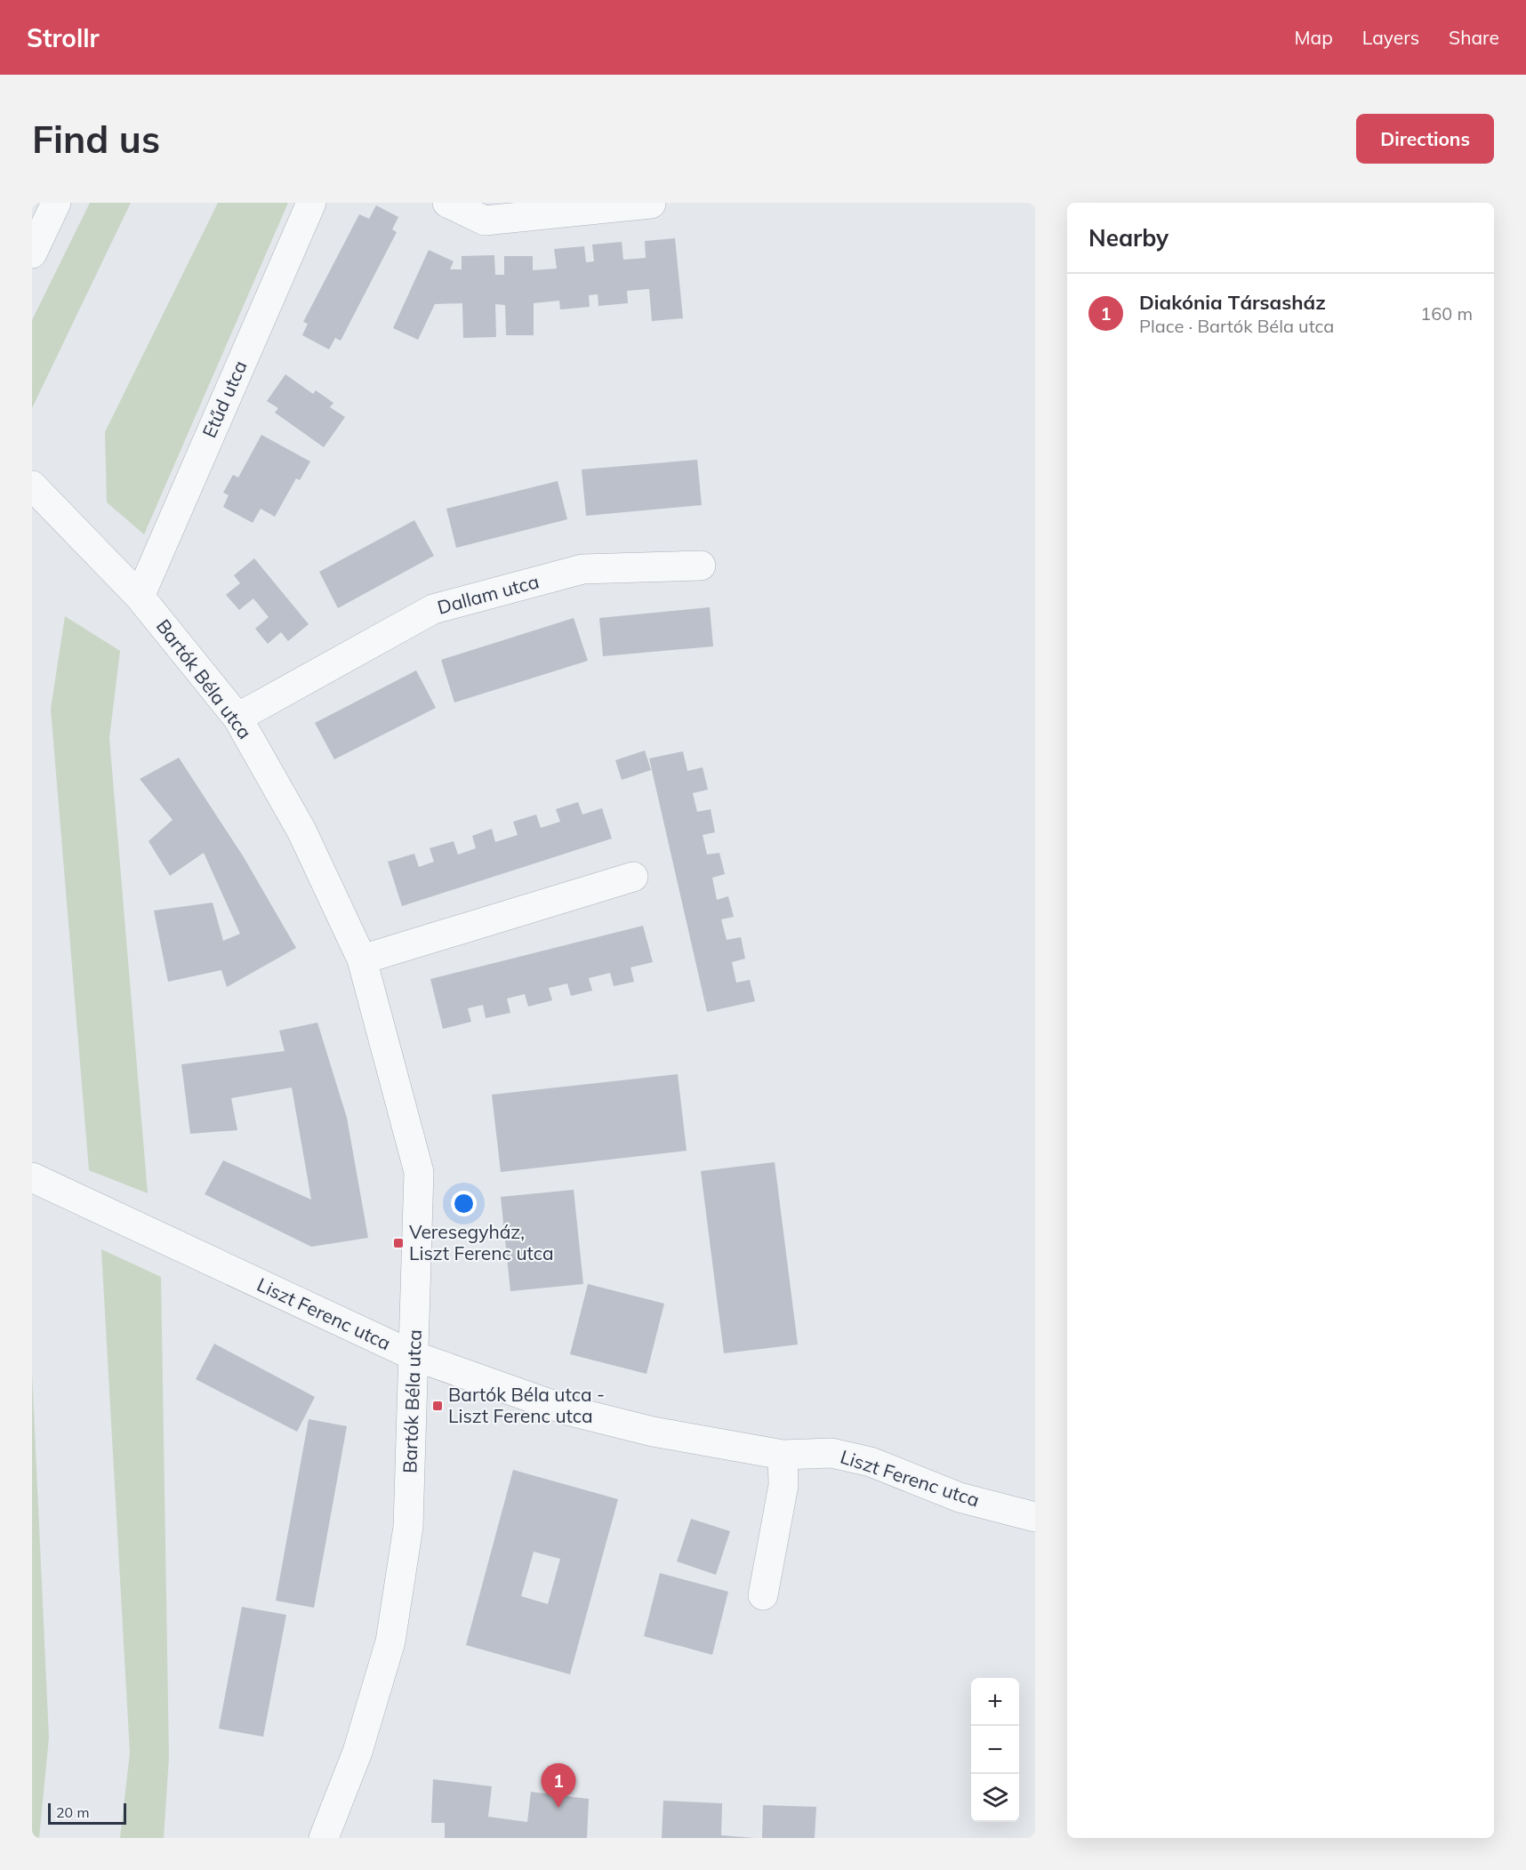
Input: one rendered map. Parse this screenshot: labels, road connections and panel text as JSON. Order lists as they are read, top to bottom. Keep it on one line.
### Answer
{"streets":{"street":["Etűd utca","Dallam utca","Bartók Béla utca","Liszt Ferenc utca"]},"crossings":[["Etűd utca","Bartók Béla utca"],["Dallam utca","Bartók Béla utca"],["Bartók Béla utca","Liszt Ferenc utca"]],"places":{"transit":["Veresegyház, Liszt Ferenc utca","Bartók Béla utca - Liszt Ferenc utca"]},"scale_bar":"20 m","page":{"header":"Strollr","nav":["Map","Layers","Share"],"buttons":"Directions","title":"Find us","heading":"Nearby","list":[{"mark":"1","name":"Diakónia Társasház","note":"Place · Bartók Béla utca","value":"160 m"}],"map_buttons":["+","−"],"pins":"1","scale":"20 m"}}
